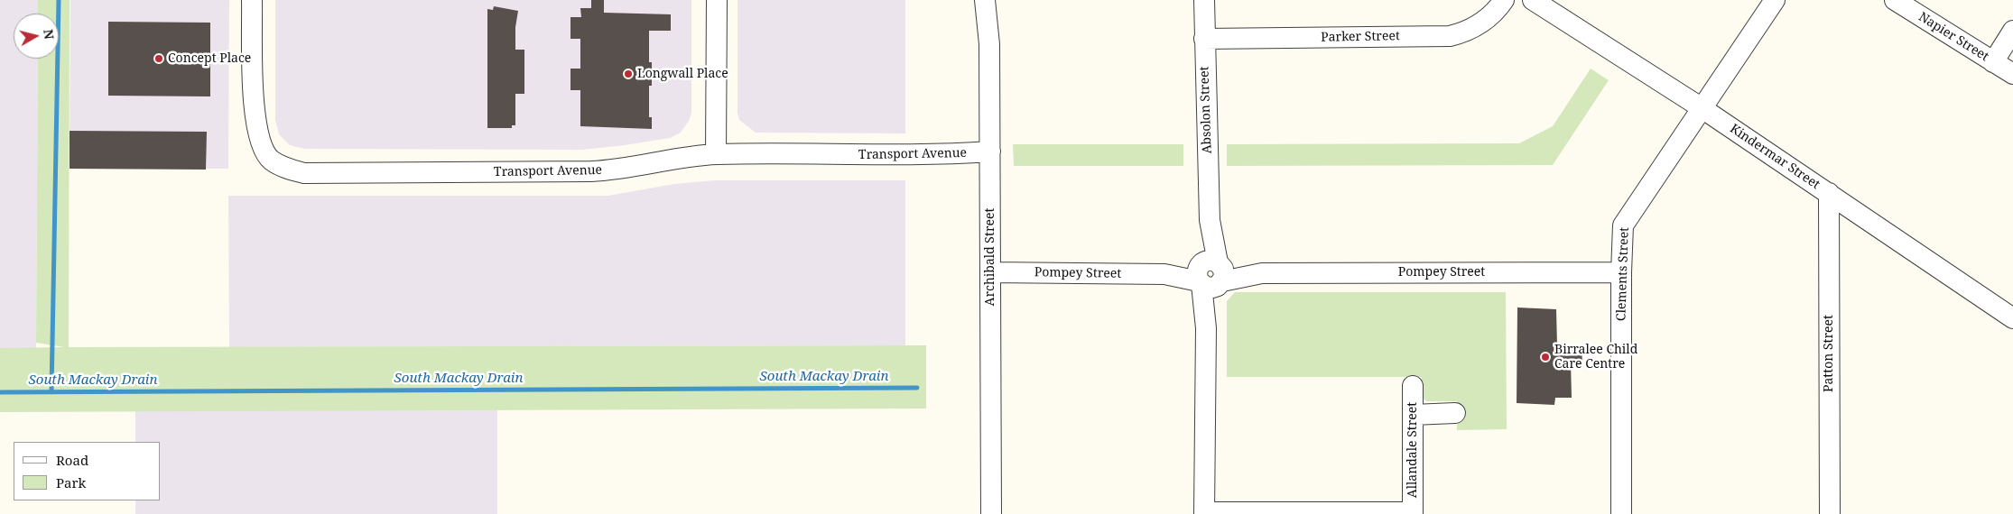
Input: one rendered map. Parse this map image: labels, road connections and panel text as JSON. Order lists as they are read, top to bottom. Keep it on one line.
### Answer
{"streets":{"street":["Parker Street","Napier Street","Absolon Street","Transport Avenue","Kindermar Street","Archibald Street","Pompey Street","Clements Street","Patton Street","Allandale Street"]},"crossings":[["Parker Street","Absolon Street"],["Absolon Street","Pompey Street"],["Transport Avenue","Archibald Street"],["Kindermar Street","Clements Street"],["Kindermar Street","Patton Street"],["Archibald Street","Pompey Street"],["Pompey Street","Clements Street"]],"water":["South Mackay Drain"],"places":["Concept Place","Longwall Place","Birralee Child Care Centre"],"legend":["Road","Park"],"north":"right"}
